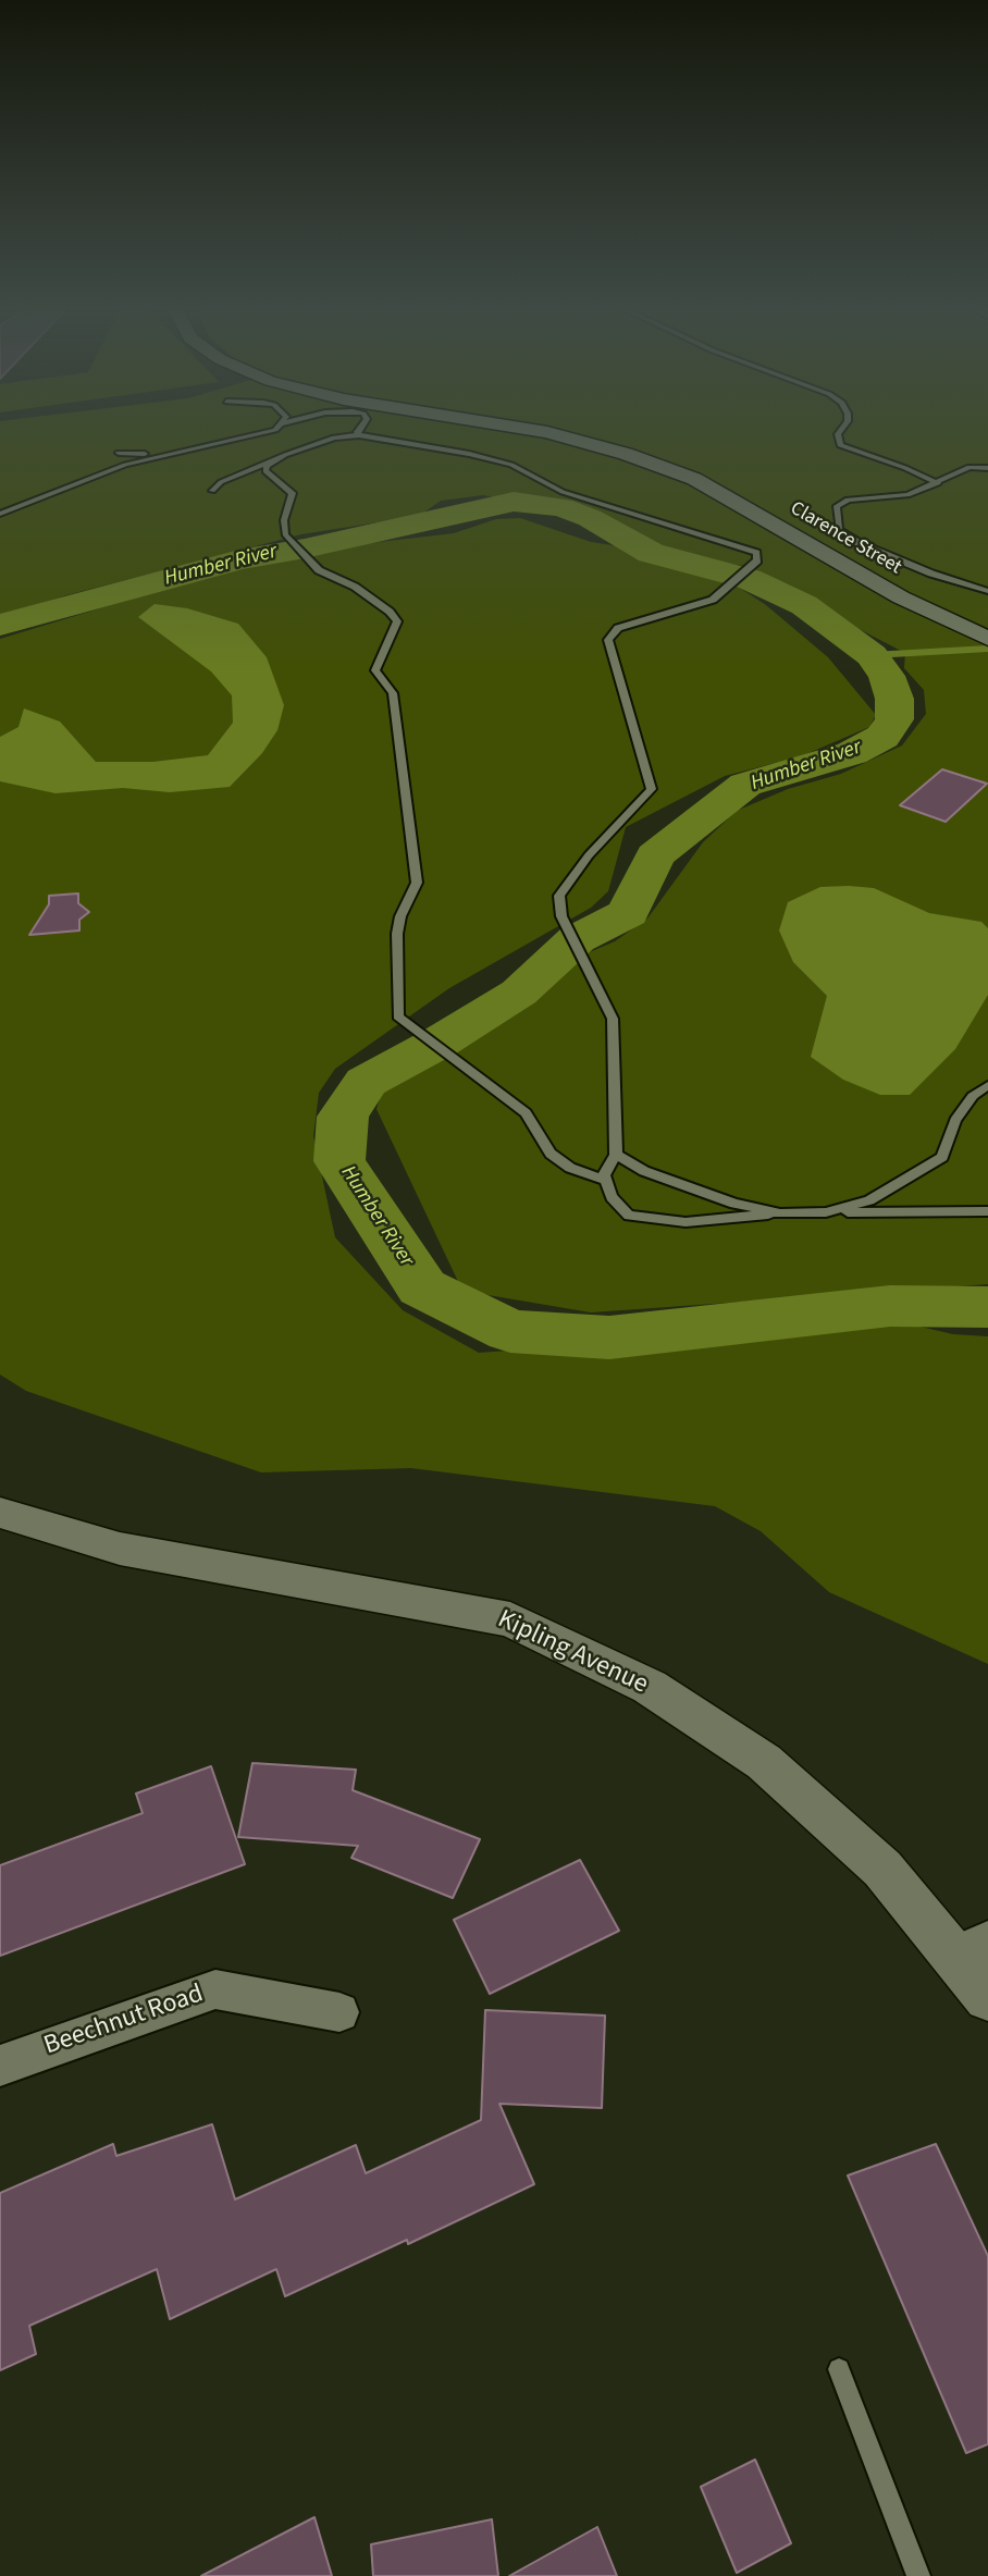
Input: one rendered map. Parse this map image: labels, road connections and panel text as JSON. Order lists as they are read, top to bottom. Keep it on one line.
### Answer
{"streets":{"street":["Clarence Street","Kipling Avenue","Beechnut Road"]},"water":["Humber River"]}
